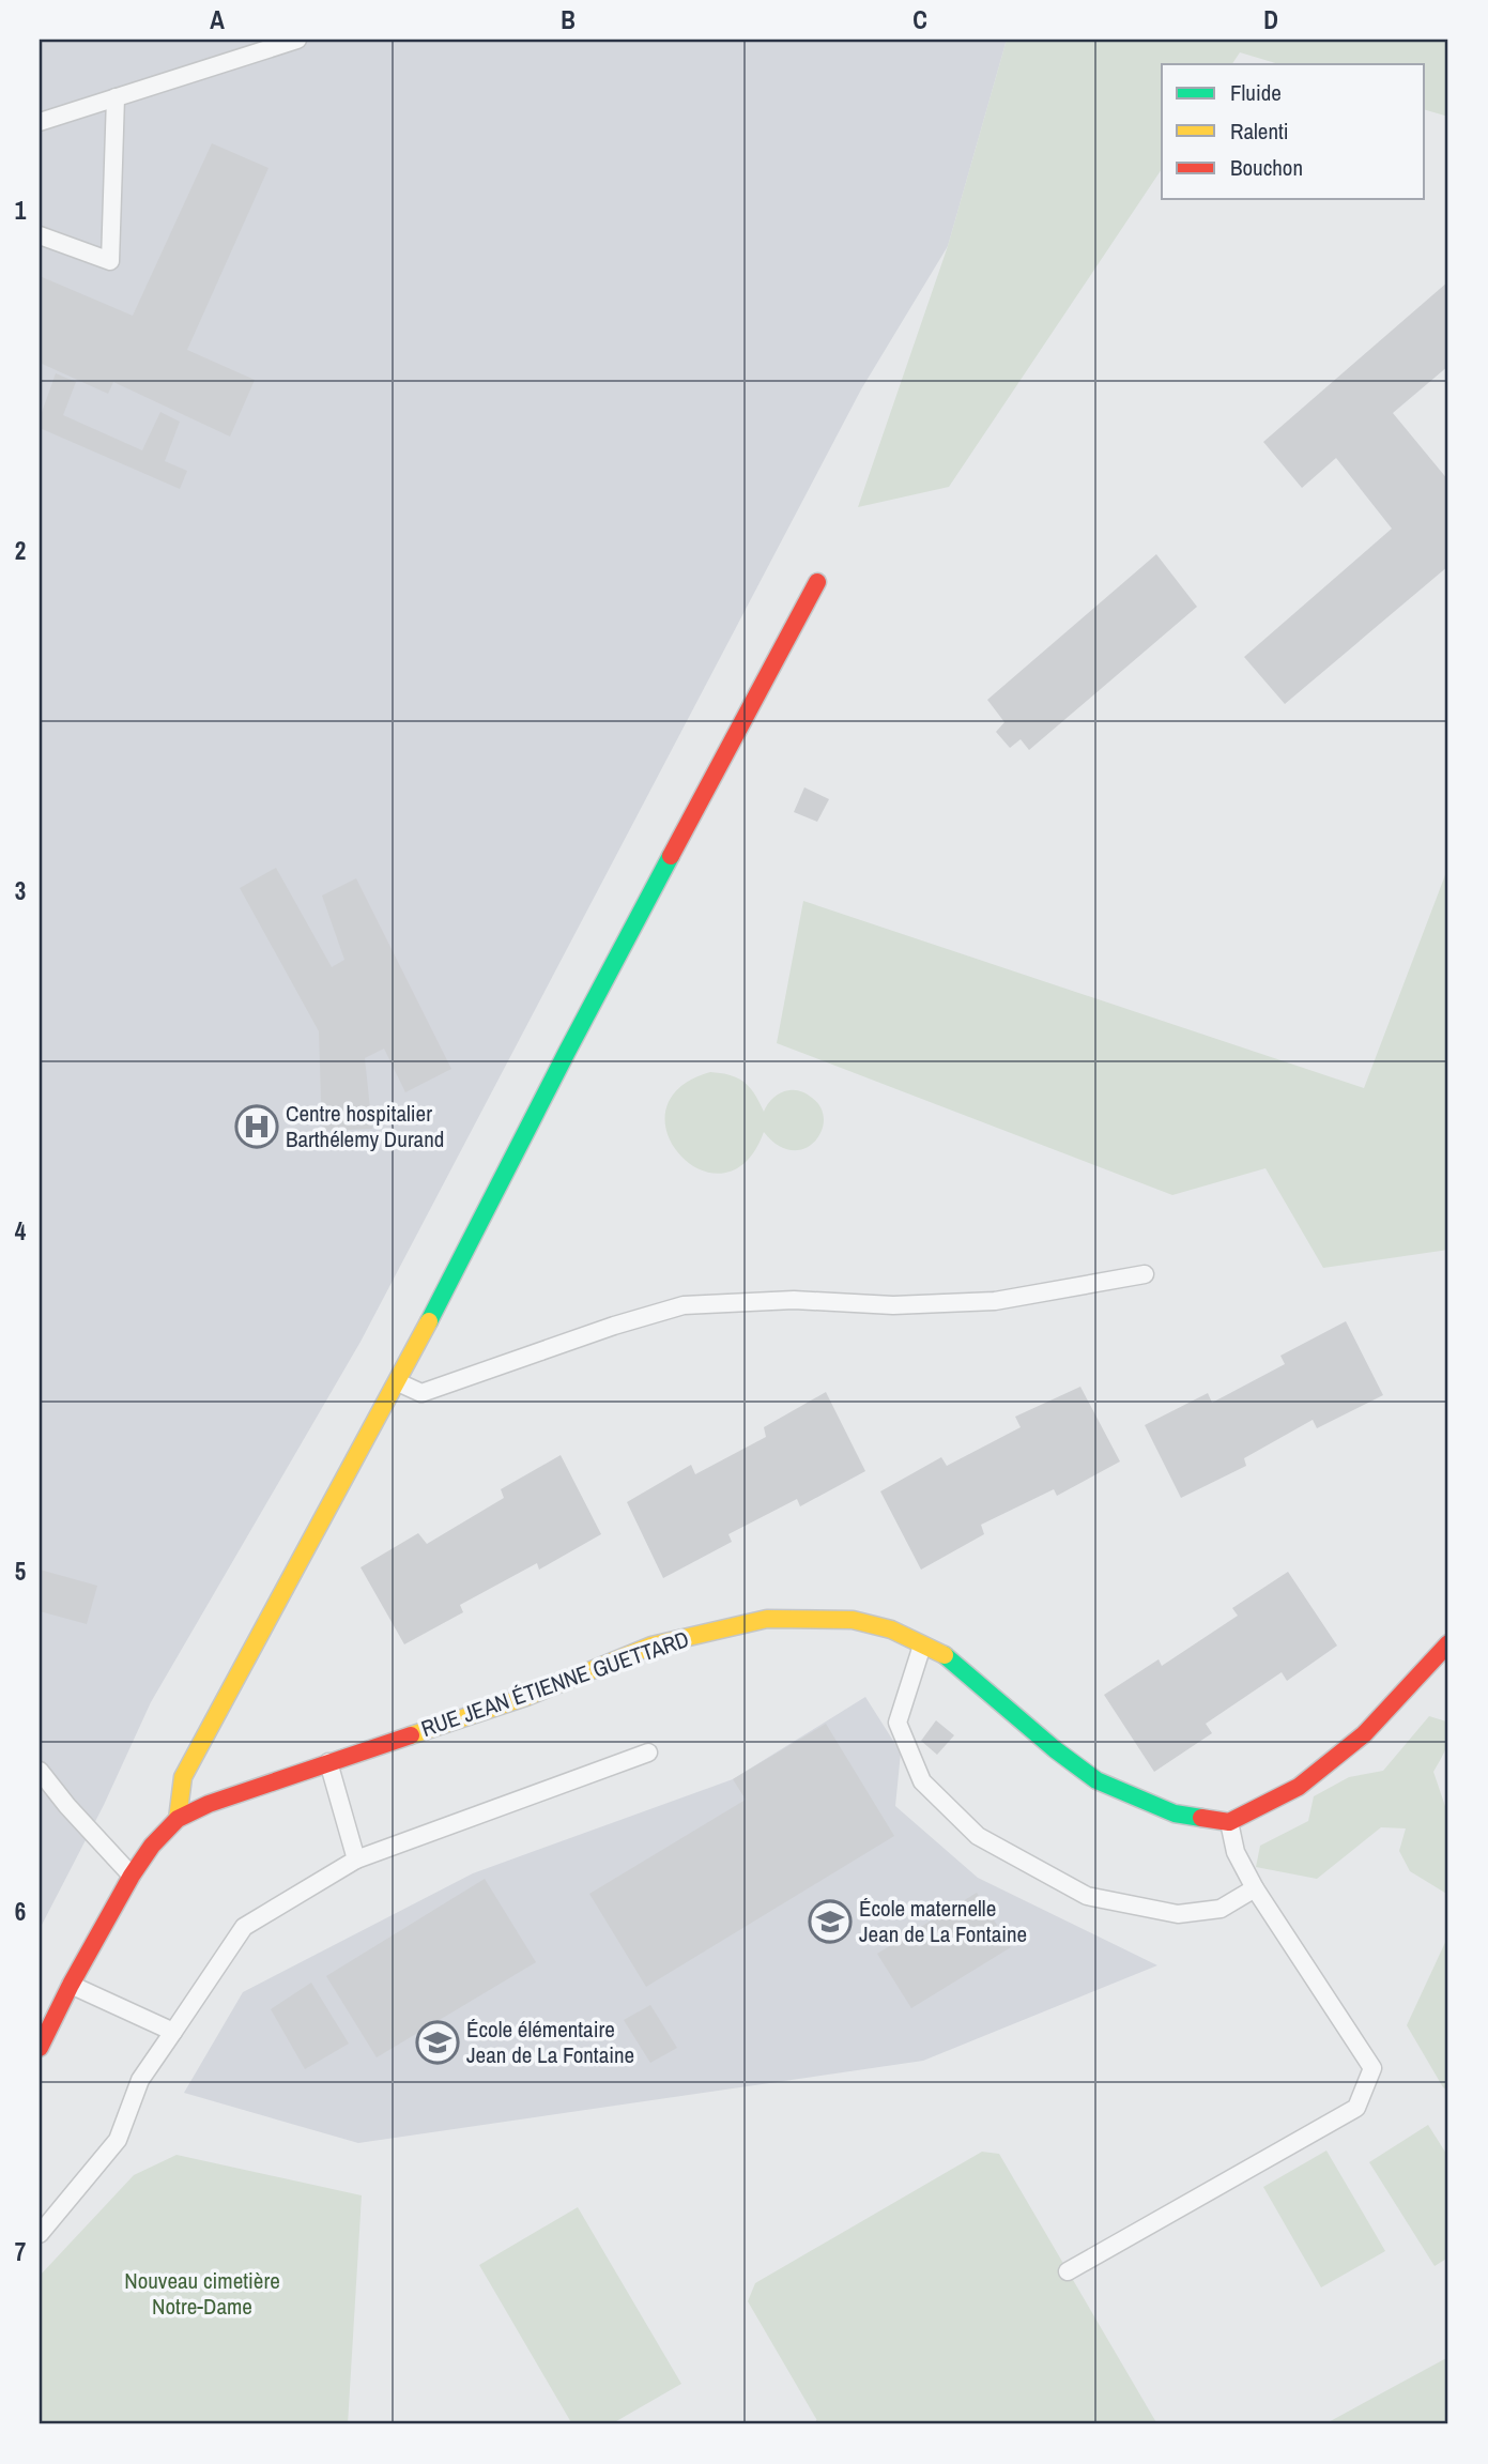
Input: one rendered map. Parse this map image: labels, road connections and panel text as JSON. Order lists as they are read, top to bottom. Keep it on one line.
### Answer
{"streets":{"street":["RUE JEAN ÉTIENNE GUETTARD"]},"parks":["Nouveau cimetière Notre-Dame"],"places":{"hospital":["Centre hospitalier Barthélemy Durand"],"school or university":["École maternelle Jean de La Fontaine","École élémentaire Jean de La Fontaine"]},"legend":["Fluide","Ralenti","Bouchon"],"grid":{"columns":["A","B","C","D"],"rows":["1","2","3","4","5","6","7"]}}
